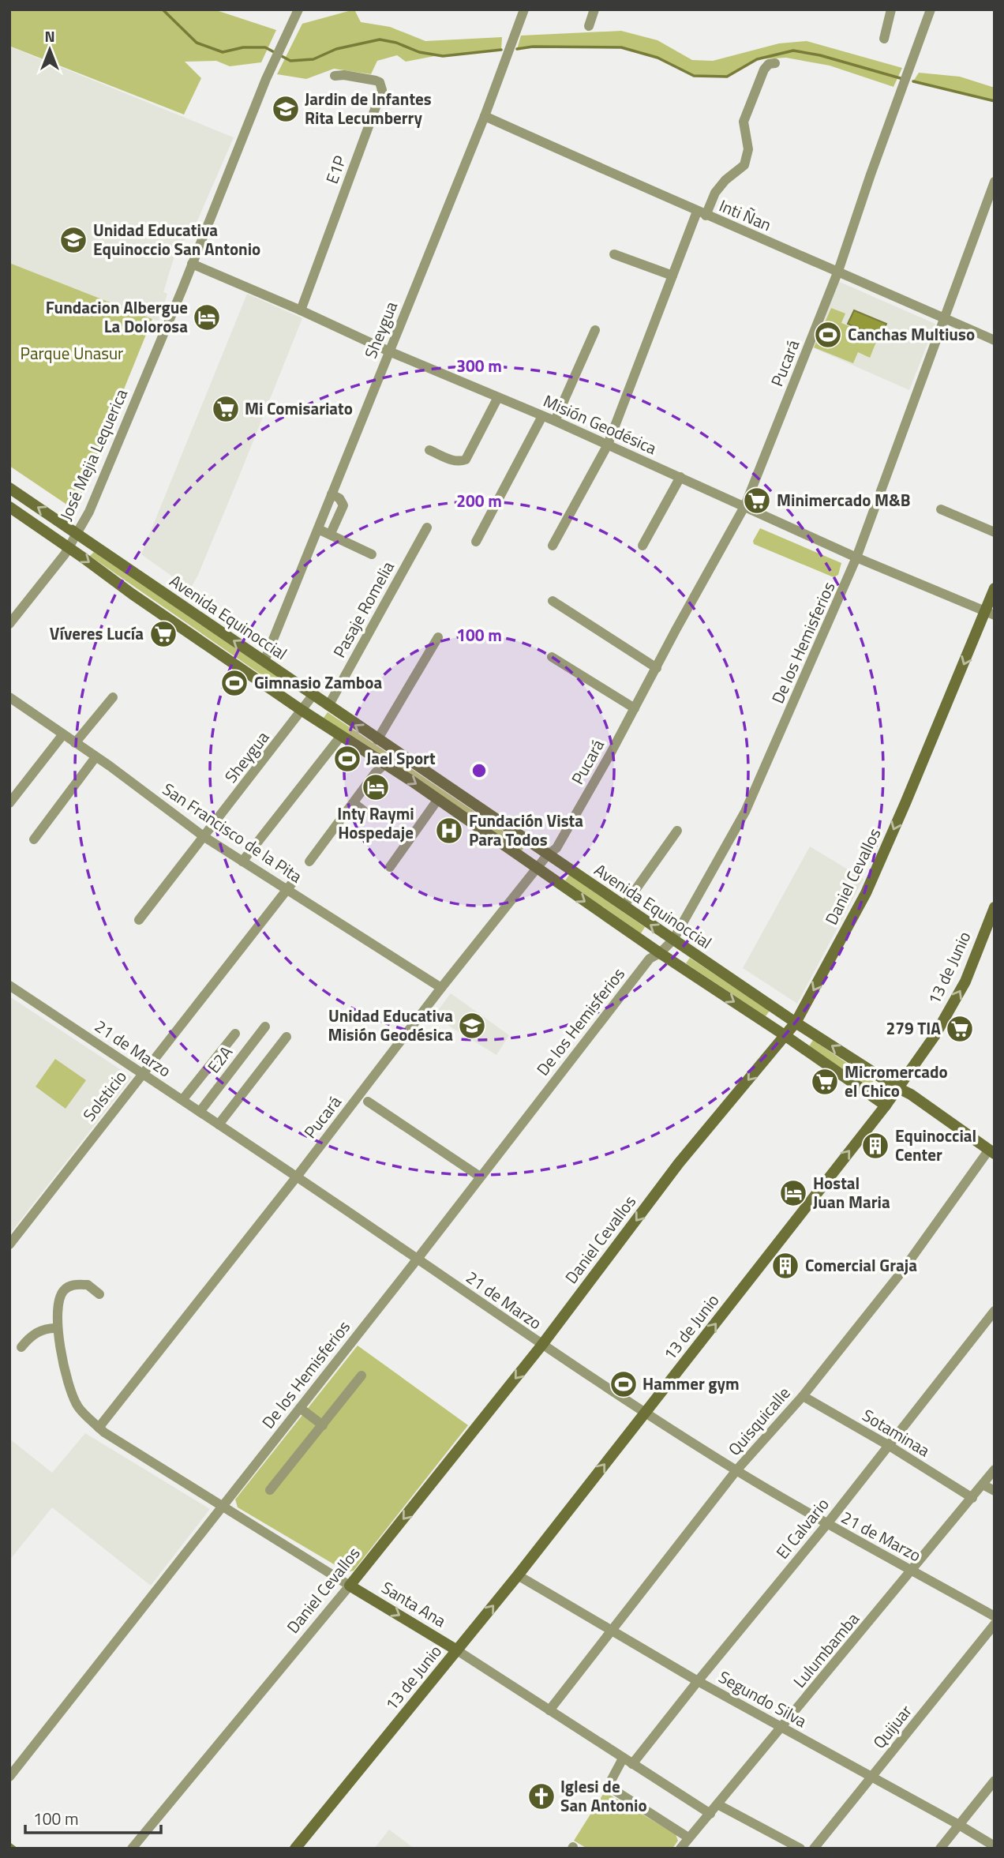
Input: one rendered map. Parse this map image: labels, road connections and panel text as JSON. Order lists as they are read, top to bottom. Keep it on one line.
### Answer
{"streets":{"main road":["Avenida Equinoccial","Daniel Cevallos","13 de Junio","Santa Ana"],"street":["E1P","Inti Ñan","Sheygua","Pucará","Misión Geodésica","José Mejia Lequerica","Pasaje Romelia","De los Hemisferios","San Francisco de la Pita","21 de Marzo","E2A","Solsticio","Quisquicalle","Sotaminaa","El Calvario","Lulumbamba","Segundo Silva","Quijuar"]},"crossings":[["E1P","Misión Geodésica"],["Inti Ñan","Sheygua"],["Inti Ñan","Pucará"],["Inti Ñan","De los Hemisferios"],["Sheygua","Misión Geodésica"],["Sheygua","Avenida Equinoccial"],["Sheygua","San Francisco de la Pita"],["Pucará","Misión Geodésica"],["Pucará","Avenida Equinoccial"],["Pucará","San Francisco de la Pita"],["Pucará","21 de Marzo"],["Pucará","Santa Ana"],["Misión Geodésica","José Mejia Lequerica"],["Misión Geodésica","De los Hemisferios"],["Misión Geodésica","Daniel Cevallos"],["José Mejia Lequerica","Avenida Equinoccial"],["Pasaje Romelia","Avenida Equinoccial"],["Avenida Equinoccial","De los Hemisferios"],["Avenida Equinoccial","Daniel Cevallos"],["Avenida Equinoccial","13 de Junio"],["Avenida Equinoccial","Quisquicalle"],["De los Hemisferios","21 de Marzo"],["De los Hemisferios","Santa Ana"],["San Francisco de la Pita","Solsticio"],["Daniel Cevallos","21 de Marzo"],["Daniel Cevallos","Santa Ana"],["13 de Junio","21 de Marzo"],["13 de Junio","Santa Ana"],["13 de Junio","Segundo Silva"],["21 de Marzo","E2A"],["21 de Marzo","Solsticio"],["21 de Marzo","Quisquicalle"],["21 de Marzo","El Calvario"],["21 de Marzo","Lulumbamba"],["Quisquicalle","Sotaminaa"],["Quisquicalle","Santa Ana"],["Quisquicalle","Segundo Silva"],["Sotaminaa","El Calvario"],["Sotaminaa","Lulumbamba"],["El Calvario","Santa Ana"],["El Calvario","Lulumbamba"],["El Calvario","Segundo Silva"],["Santa Ana","Lulumbamba"],["Lulumbamba","Segundo Silva"],["Segundo Silva","Quijuar"]],"one_way":["Daniel Cevallos","13 de Junio"],"parks":["Parque Unasur"],"places":{"school or university":["Jardin de Infantes Rita Lecumberry","Unidad Educativa Equinoccio San Antonio","Unidad Educativa Misión Geodésica"],"hotel":["Fundacion Albergue La Dolorosa","Inty Raymi Hospedaje","Hostal Juan Maria"],"sports":["Canchas Multiuso","Gimnasio Zamboa","Jael Sport","Hammer gym"],"supermarket":["Mi Comisariato","Minimercado M&B","Víveres Lucía","279 TIA","Micromercado el Chico"],"hospital":["Fundación Vista Para Todos"],"building":["Equinoccial Center","Comercial Graja"],"church":["Iglesi de San Antonio"]},"scale_bar":"100 m","north":"top","rings":["300 m","200 m","100 m"]}
